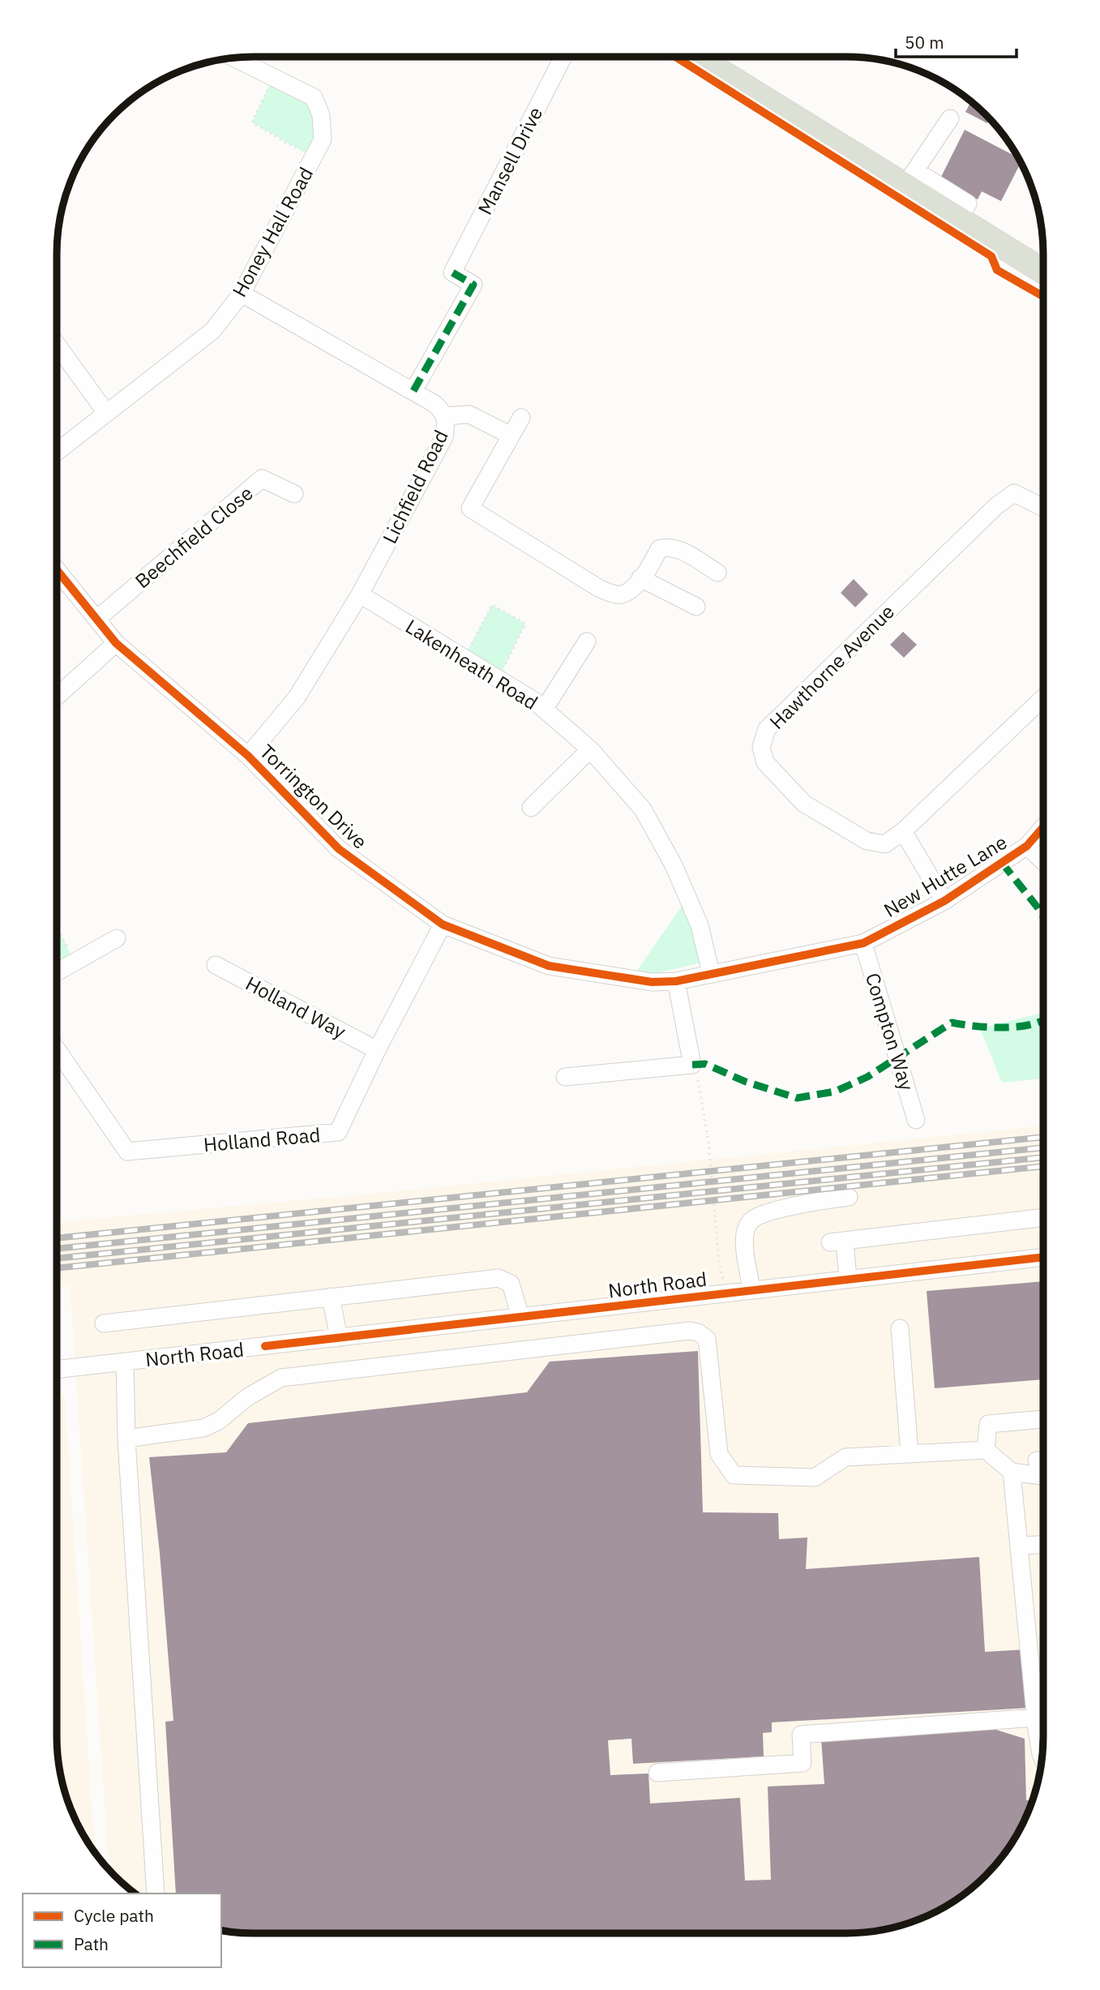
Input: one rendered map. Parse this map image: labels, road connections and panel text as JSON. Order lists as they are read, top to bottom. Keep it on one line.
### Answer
{"streets":{"street":["Mansell Drive","Honey Hall Road","Lichfield Road","Beechfield Close","Lakenheath Road","Hawthorne Avenue","Torrington Drive","New Hutte Lane","Holland Way","Compton Way","Holland Road","North Road"]},"crossings":[["Mansell Drive","Lichfield Road"],["Honey Hall Road","Lichfield Road"],["Lichfield Road","Lakenheath Road"],["Lichfield Road","Torrington Drive"],["Beechfield Close","Torrington Drive"],["Lakenheath Road","New Hutte Lane"],["Torrington Drive","New Hutte Lane"],["Torrington Drive","Holland Road"],["New Hutte Lane","Compton Way"],["Holland Way","Holland Road"]],"legend":["Cycle path","Path"],"scale_bar":"50 m"}
